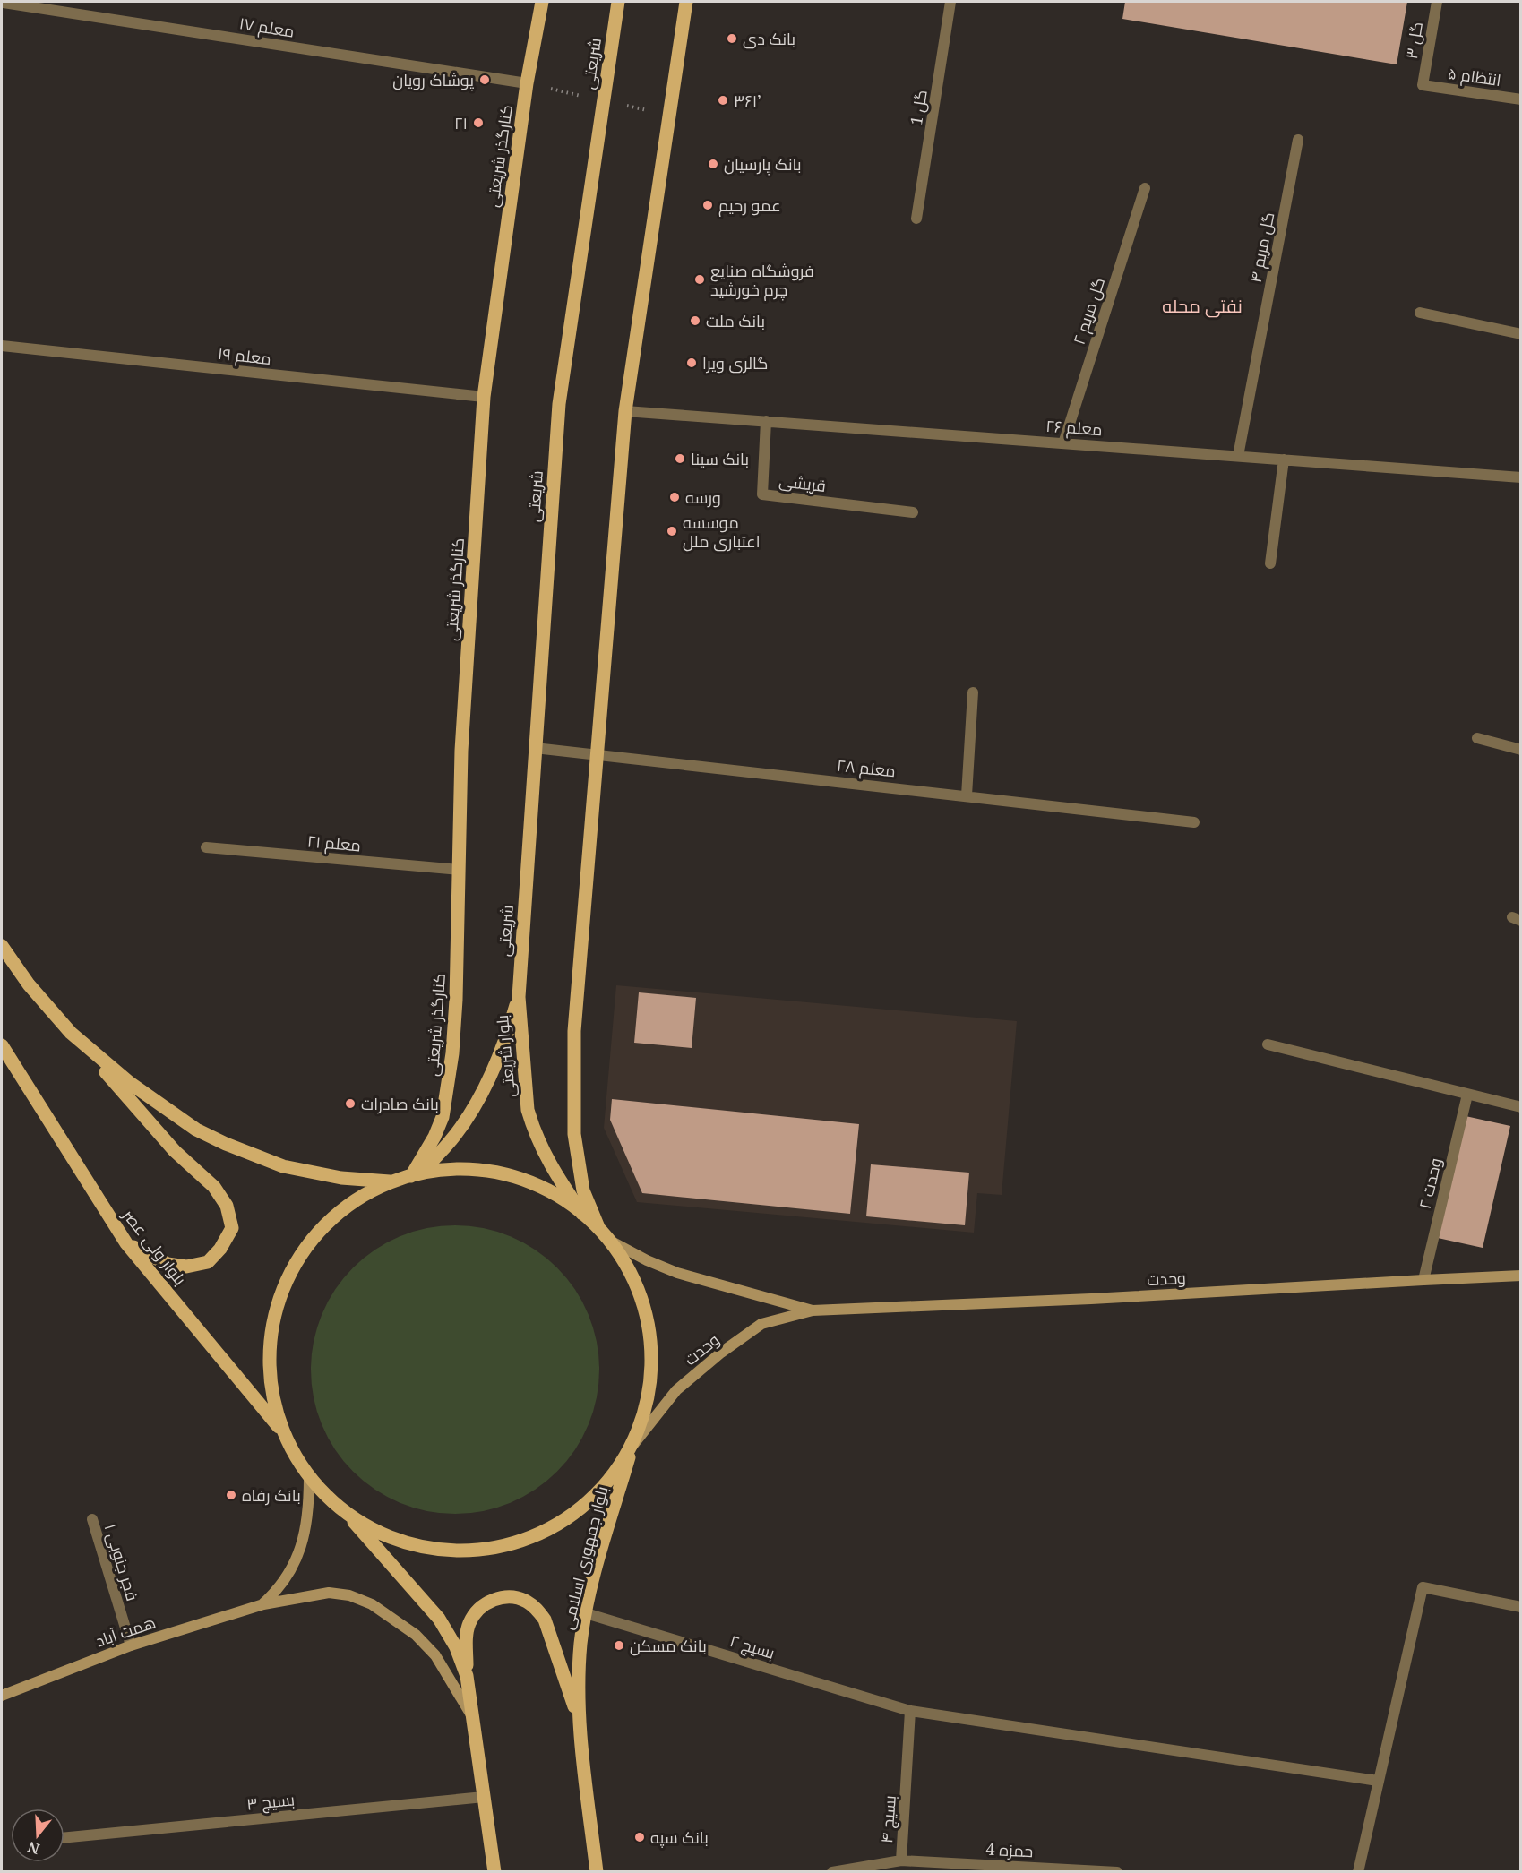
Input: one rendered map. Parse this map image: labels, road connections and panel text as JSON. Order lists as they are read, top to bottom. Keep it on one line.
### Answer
{"streets":{"main road":["شریعتی","کنارگذر شریعتی","بلوار شریعتی","بلوار ولی عصر","وحدت","بلوار جمهوری اسلامی","همت آباد"],"street":["معلم ۱۷","گل ۳","انتظام ۵","گل 1","گل مریم ۴","گل مریم ۲","معلم ۱۹","معلم ۲۶","قریشی","معلم ۲۸","معلم ۲۱","وحدت ۲","فجر جنوبی ۱","بسیج ۲","بسیج ۳","بسیج ۴","حمزه 4"]},"crossings":[["معلم ۱۷","کنارگذر شریعتی"],["گل ۳","انتظام ۵"],["شریعتی","معلم ۲۸"],["شریعتی","بلوار شریعتی"],["کنارگذر شریعتی","معلم ۱۹"],["کنارگذر شریعتی","معلم ۲۱"],["کنارگذر شریعتی","بلوار شریعتی"],["گل مریم ۴","معلم ۲۶"],["گل مریم ۲","معلم ۲۶"],["معلم ۲۶","قریشی"],["وحدت ۲","وحدت"],["وحدت","بلوار جمهوری اسلامی"],["بلوار جمهوری اسلامی","بسیج ۲"],["فجر جنوبی ۱","همت آباد"],["بسیج ۲","بسیج ۴"],["بسیج ۴","حمزه 4"]],"districts":["نفتی محله"],"places":["بانک دی","پوشاک رویان","۳۶۱’","۲۱","بانک پارسیان","عمو رحیم","فروشگاه صنایع چرم خورشید","بانک ملت","گالری ویرا","بانک سینا","ورسه","موسسه اعتباری ملل","بانک صادرات","بانک رفاه","بانک مسکن","بانک سپه"],"north":"bottom"}
